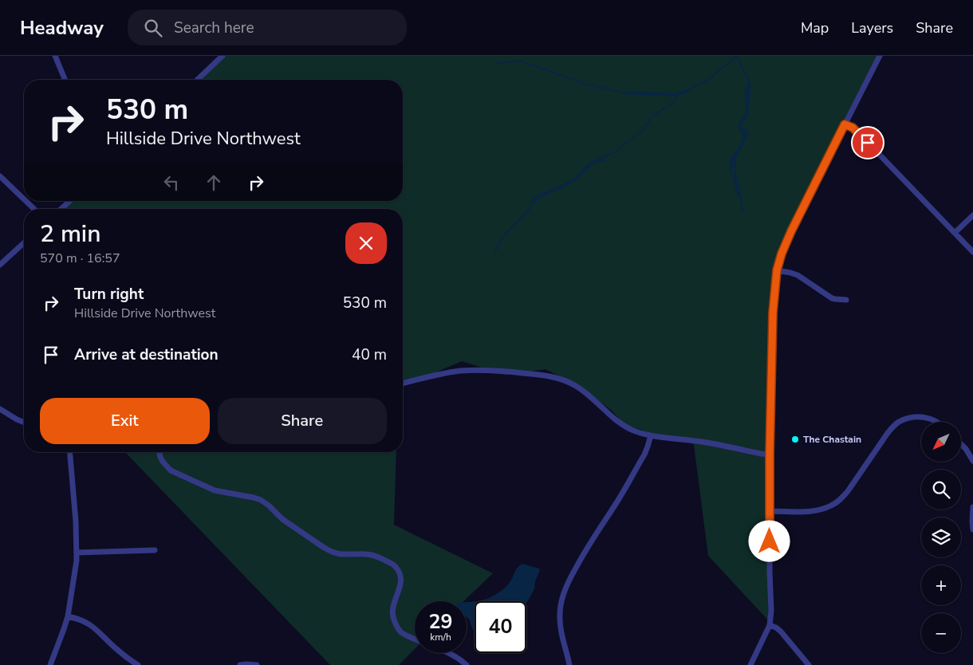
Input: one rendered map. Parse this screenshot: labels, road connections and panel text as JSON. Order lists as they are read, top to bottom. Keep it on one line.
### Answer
{"places":["The Chastain"],"north":"bottom left","page":{"header":"Headway","search":"Search here","nav":["Map","Layers","Share"],"turn":["530 m","Hillside Drive Northwest"],"heading":["2 min","570 m · 16:57"],"list":[{"name":"Turn right","note":"Hillside Drive Northwest","value":"530 m"},{"name":"Arrive at destination","value":"40 m"}],"buttons":["Exit","Share"],"map_buttons":["+","−"],"speed":"29 km/h","limit":"40"}}
